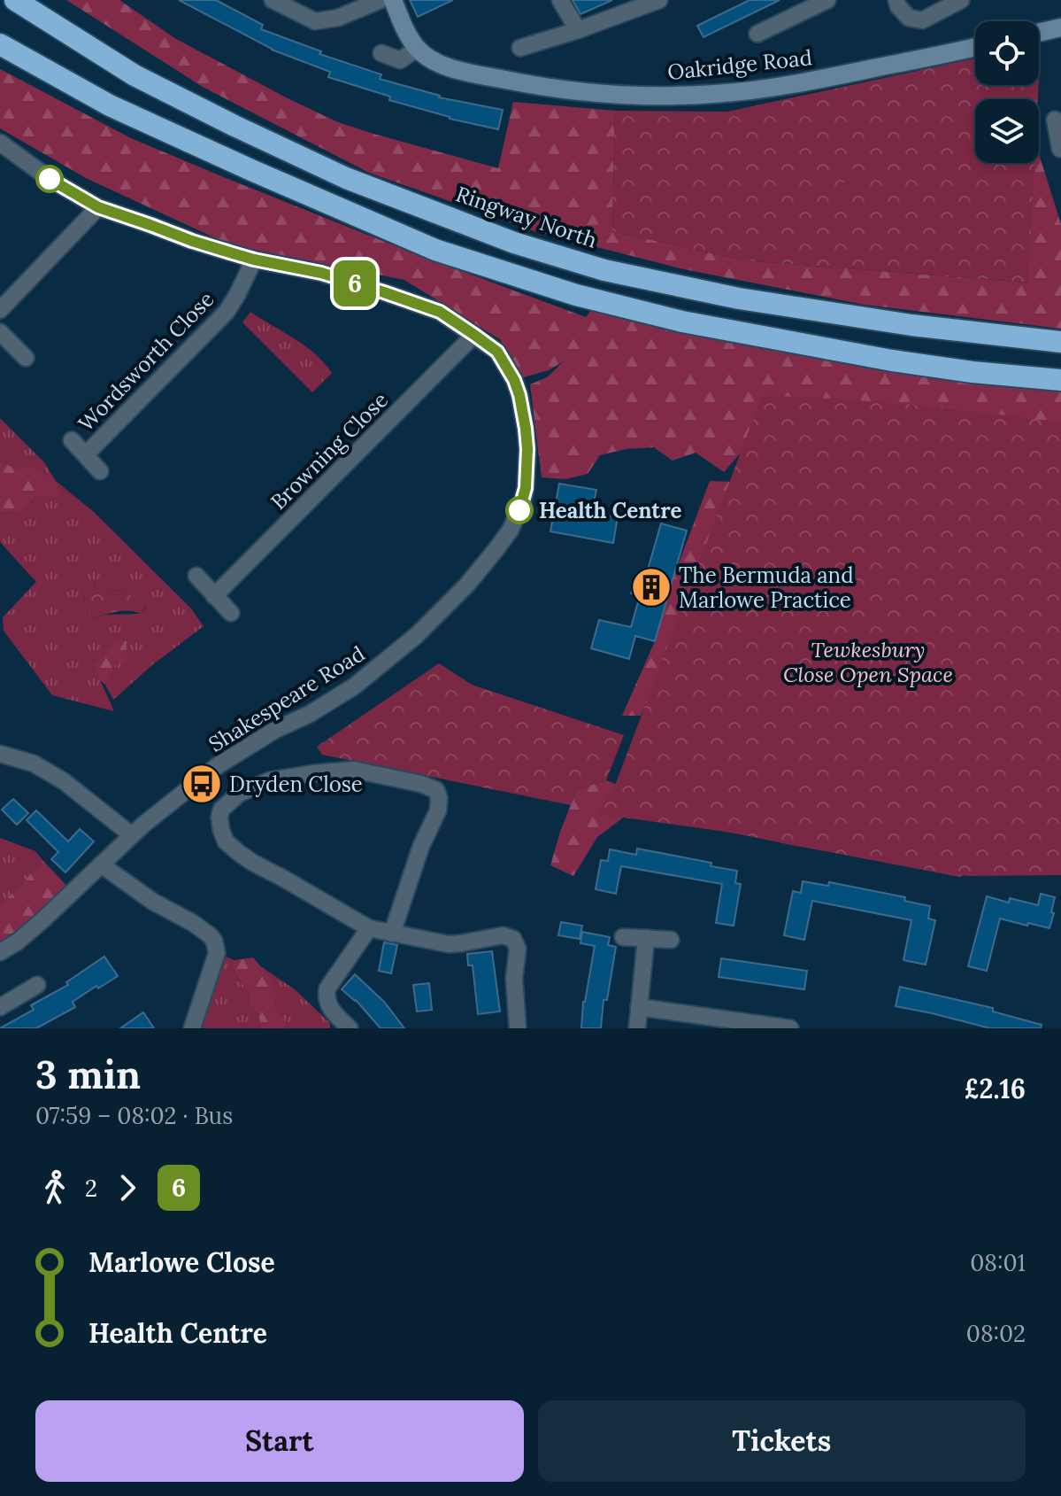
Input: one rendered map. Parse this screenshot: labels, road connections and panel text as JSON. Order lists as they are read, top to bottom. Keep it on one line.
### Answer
{"streets":{"highway":["Ringway North"],"street":["Oakridge Road","Wordsworth Close","Browning Close","Shakespeare Road"]},"crossings":[["Wordsworth Close","Shakespeare Road"],["Browning Close","Shakespeare Road"]],"parks":["Tewkesbury Close Open Space"],"places":{"other":["Health Centre"],"building":["The Bermuda and Marlowe Practice"],"bus stop":["Dryden Close"]},"lines":["bus line 6"],"page":{"on_map":"6","heading":["3 min","07:59 – 08:02 · Bus","£2.16"],"legs":["2","6"],"list":[{"name":"Marlowe Close","value":"08:01"},{"name":"Health Centre","value":"08:02"}],"buttons":["Start","Tickets"]}}
